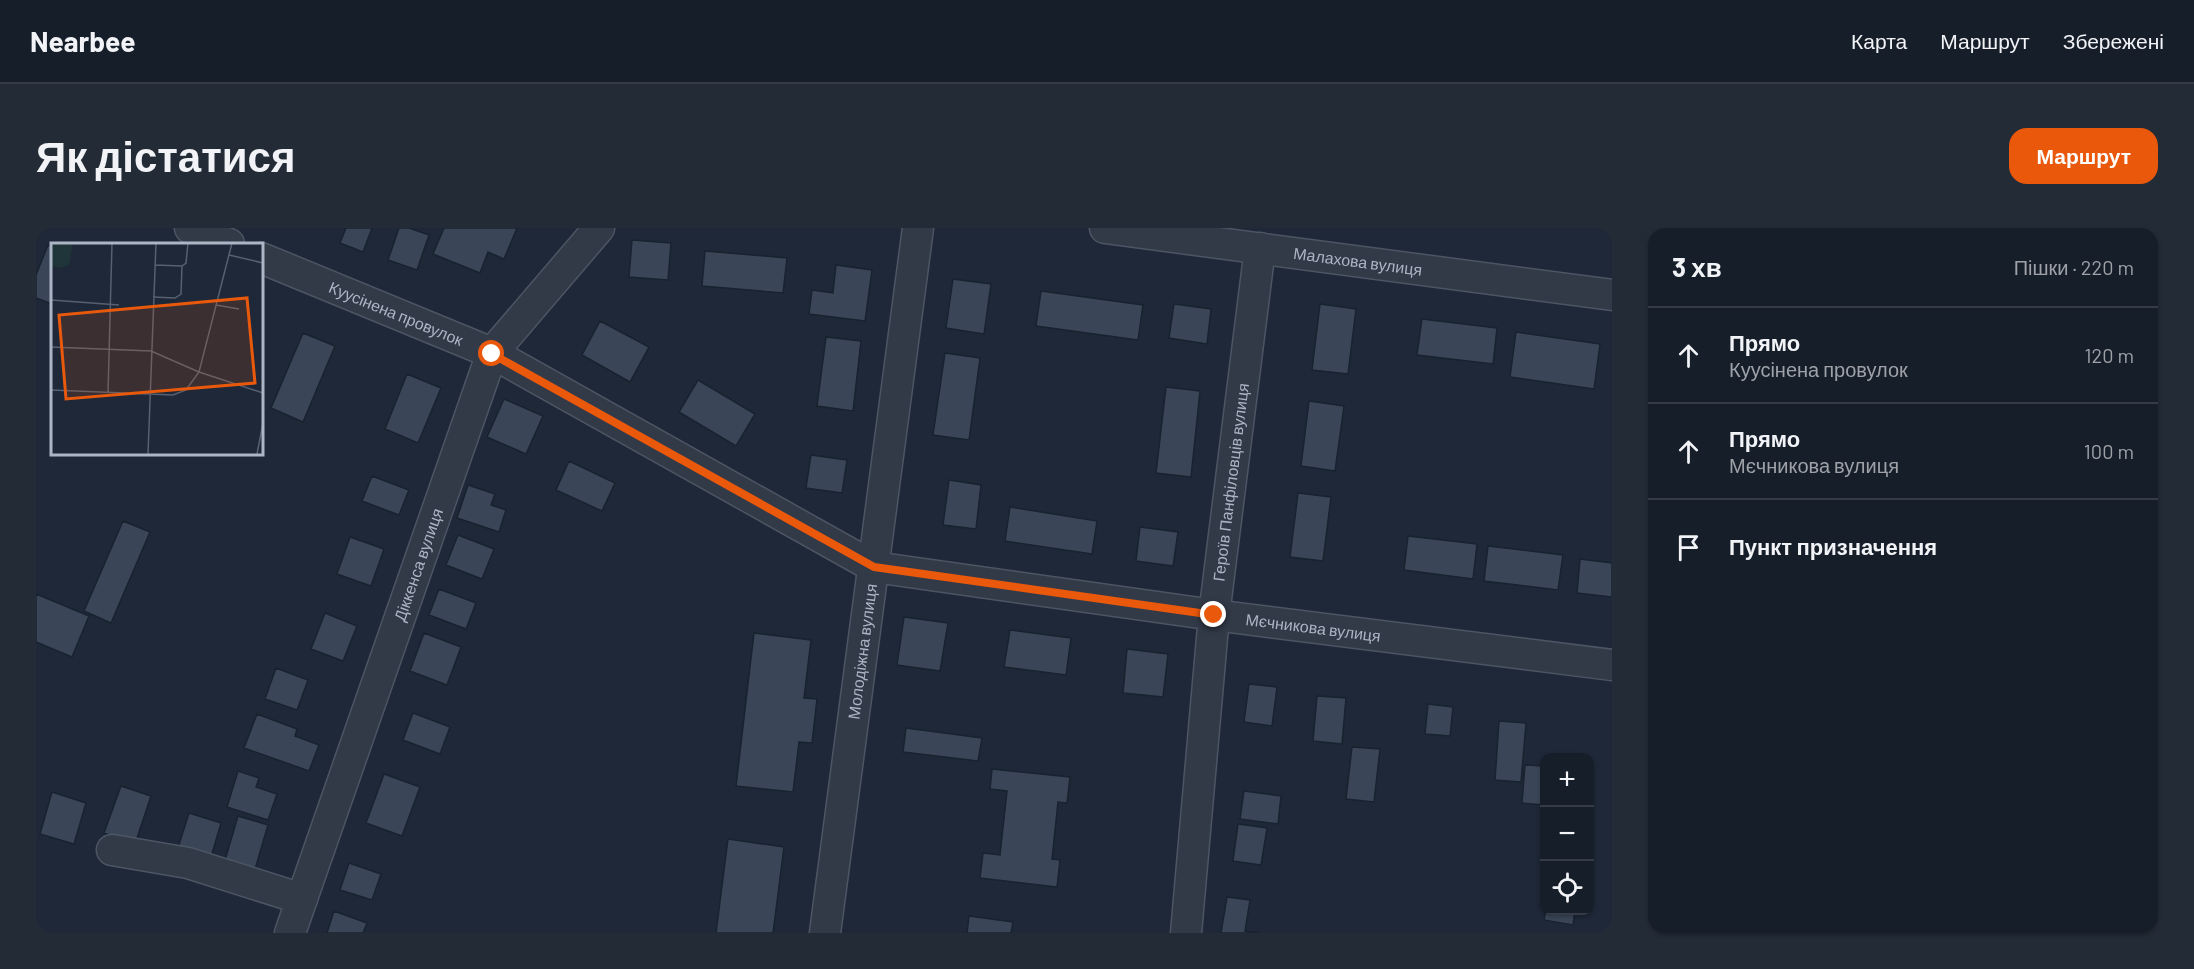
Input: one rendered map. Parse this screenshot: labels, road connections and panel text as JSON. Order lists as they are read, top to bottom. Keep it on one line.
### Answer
{"streets":{"street":["Малахова вулиця","Куусінена провулок","Героїв Панфіловців вулиця","Діккенса вулиця","Мєчникова вулиця","Молодіжна вулиця"]},"crossings":[["Малахова вулиця","Героїв Панфіловців вулиця"],["Куусінена провулок","Діккенса вулиця"],["Куусінена провулок","Мєчникова вулиця"],["Куусінена провулок","Молодіжна вулиця"],["Героїв Панфіловців вулиця","Мєчникова вулиця"],["Мєчникова вулиця","Молодіжна вулиця"]],"page":{"header":"Nearbee","nav":["Карта","Маршрут","Збережені"],"buttons":"Маршрут","title":"Як дістатися","heading":["3 хв","Пішки · 220 m"],"list":[["Прямо","Куусінена провулок","120 m"],["Прямо","Мєчникова вулиця","100 m"],"Пункт призначення"],"map_buttons":["+","−"]}}
